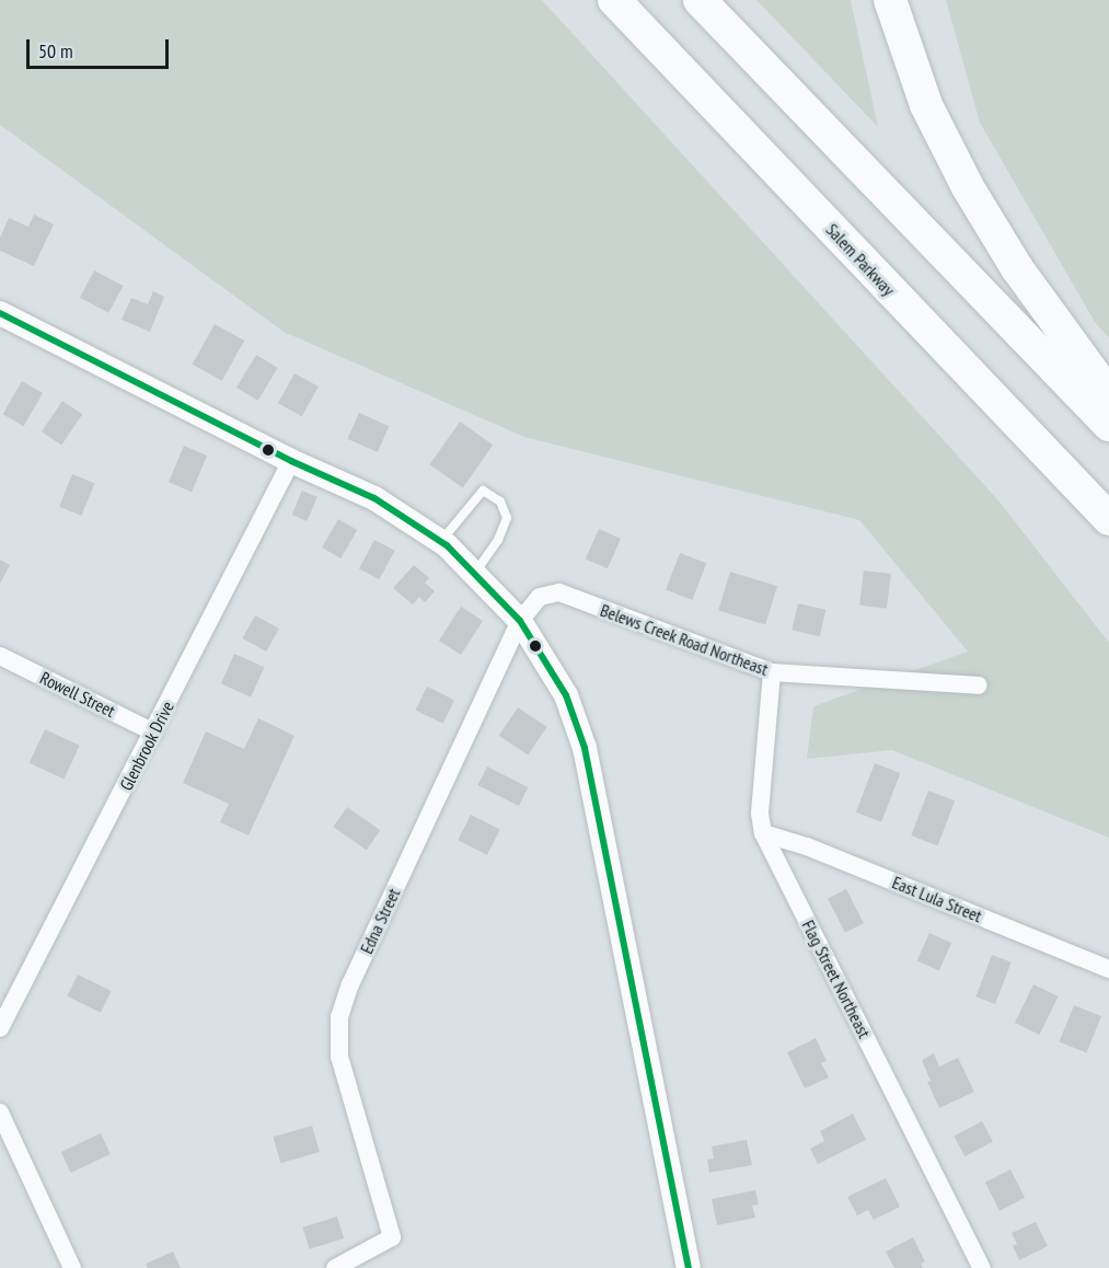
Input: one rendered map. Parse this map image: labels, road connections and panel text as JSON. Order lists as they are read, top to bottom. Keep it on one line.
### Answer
{"streets":{"highway":["Salem Parkway"],"street":["Belews Creek Road Northeast","Rowell Street","Glenbrook Drive","East Lula Street","Edna Street","Flag Street Northeast"]},"crossings":[["Belews Creek Road Northeast","Edna Street"],["Belews Creek Road Northeast","Flag Street Northeast"],["Rowell Street","Glenbrook Drive"],["East Lula Street","Flag Street Northeast"]],"scale_bar":"50 m"}
